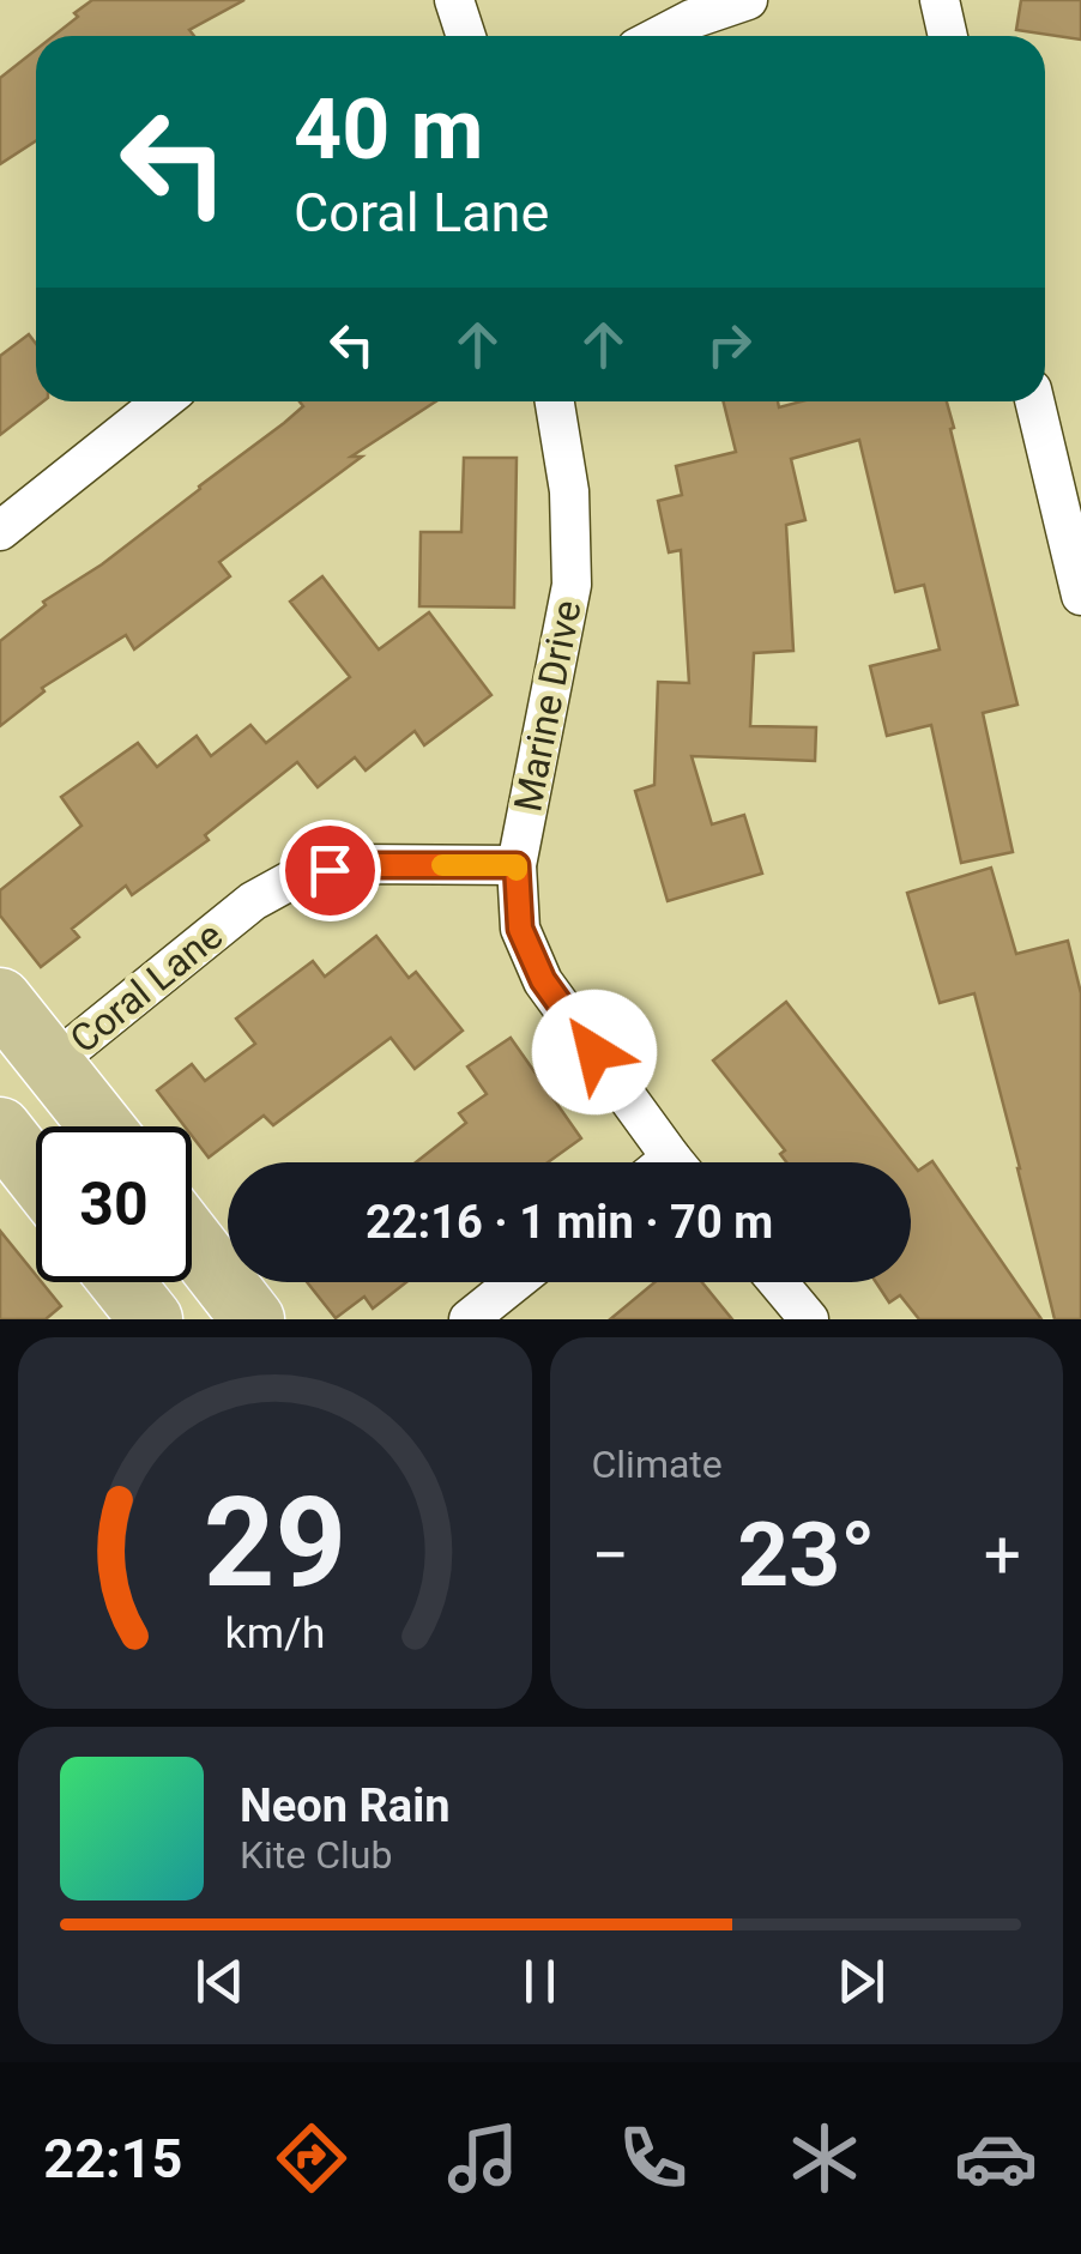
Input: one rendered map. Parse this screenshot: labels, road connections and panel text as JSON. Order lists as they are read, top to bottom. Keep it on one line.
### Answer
{"streets":{"street":["Marine Drive","Coral Lane"]},"crossings":[["Marine Drive","Coral Lane"]],"page":{"turn":["40 m","Coral Lane"],"limit":"30","trip":"22:16 · 1 min · 70 m","tile":"Climate","heat":["−","23°","+"],"song":["Neon Rain","Kite Club"],"tabs":"22:15","gauge":["29","km/h"]}}
